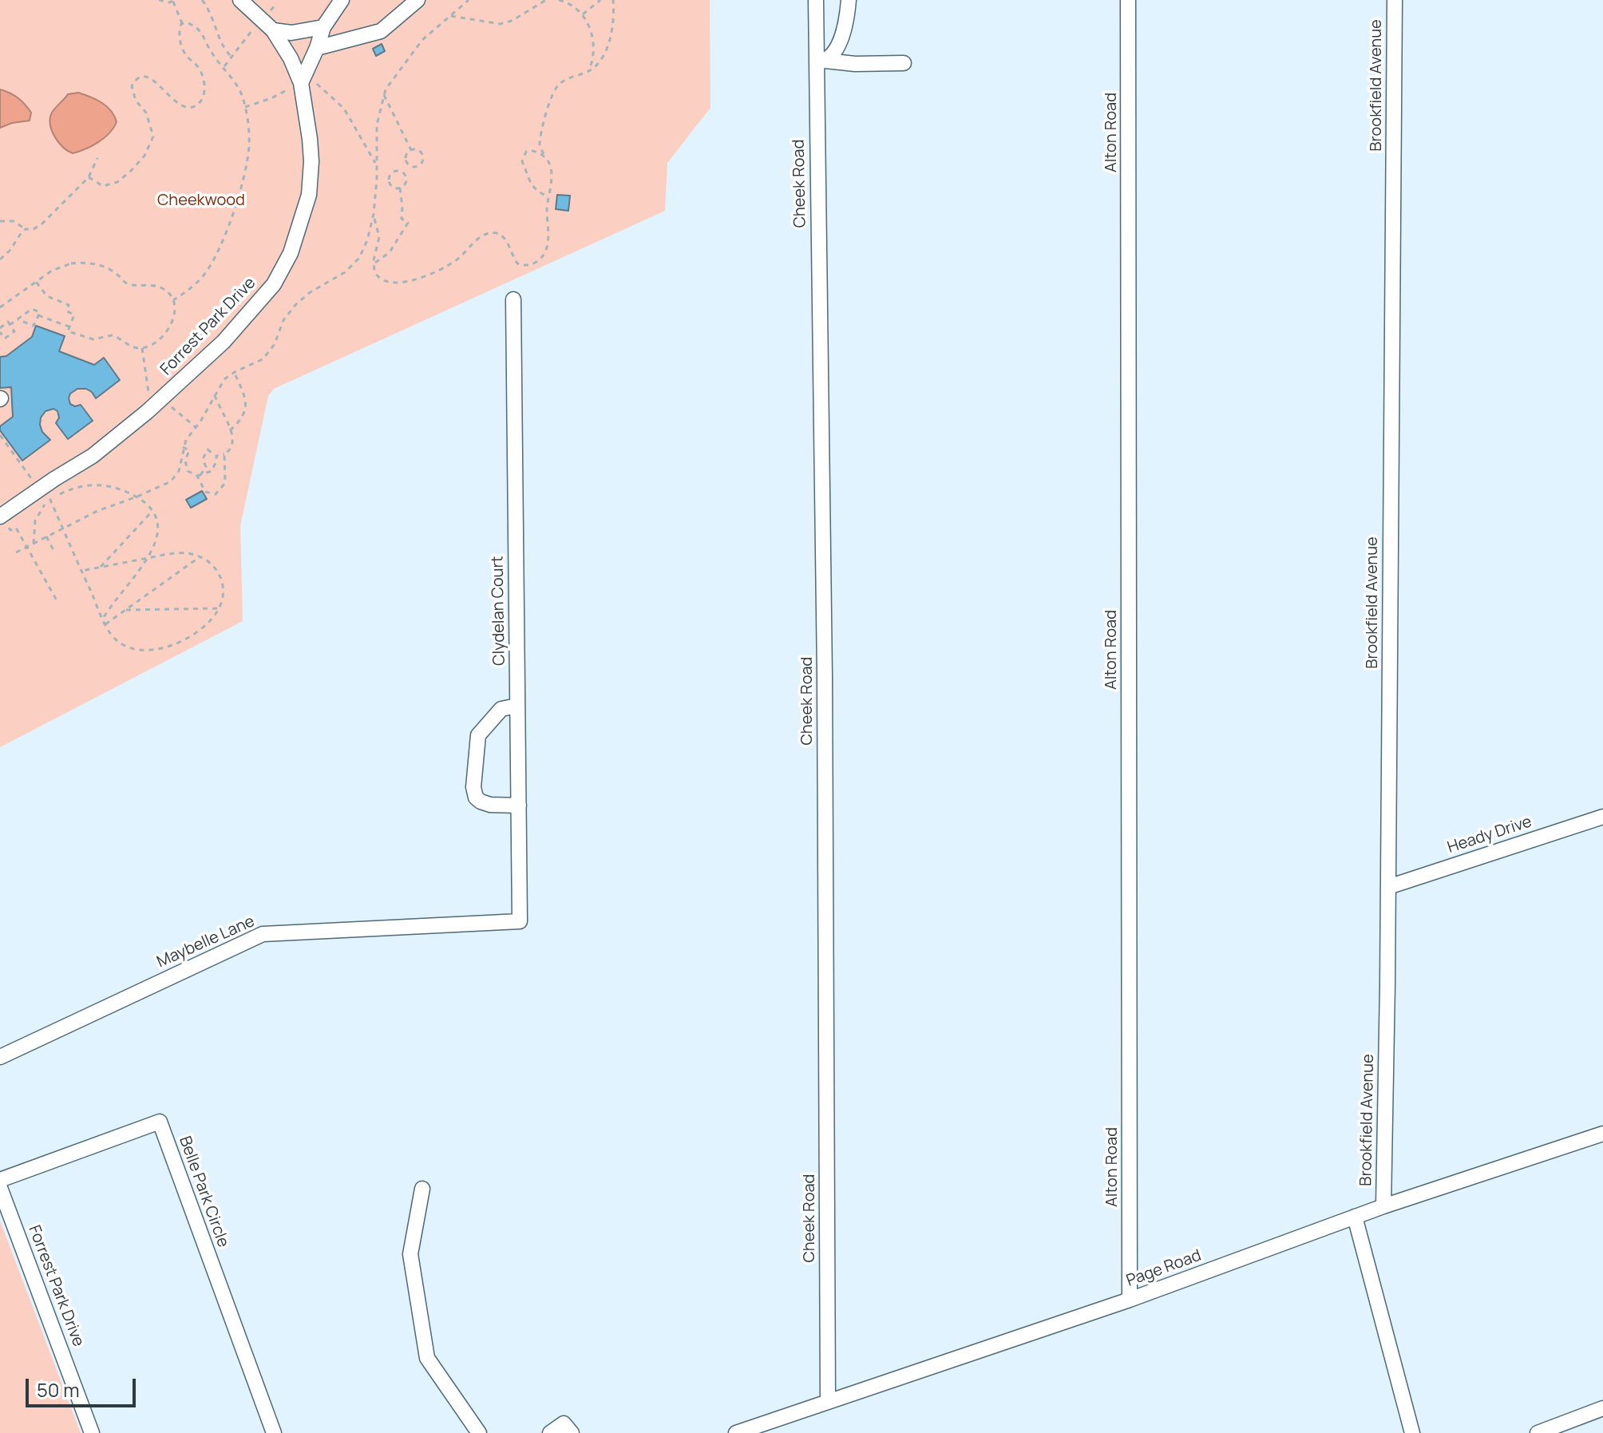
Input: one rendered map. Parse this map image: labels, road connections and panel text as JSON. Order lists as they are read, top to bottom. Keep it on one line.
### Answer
{"streets":{"street":["Brookfield Avenue","Alton Road","Cheek Road","Forrest Park Drive","Clydelan Court","Heady Drive","Maybelle Lane","Belle Park Circle","Page Road"]},"crossings":[["Brookfield Avenue","Heady Drive"],["Brookfield Avenue","Page Road"],["Alton Road","Page Road"],["Cheek Road","Page Road"],["Clydelan Court","Maybelle Lane"]],"parks":["Cheekwood"],"scale_bar":"50 m"}
